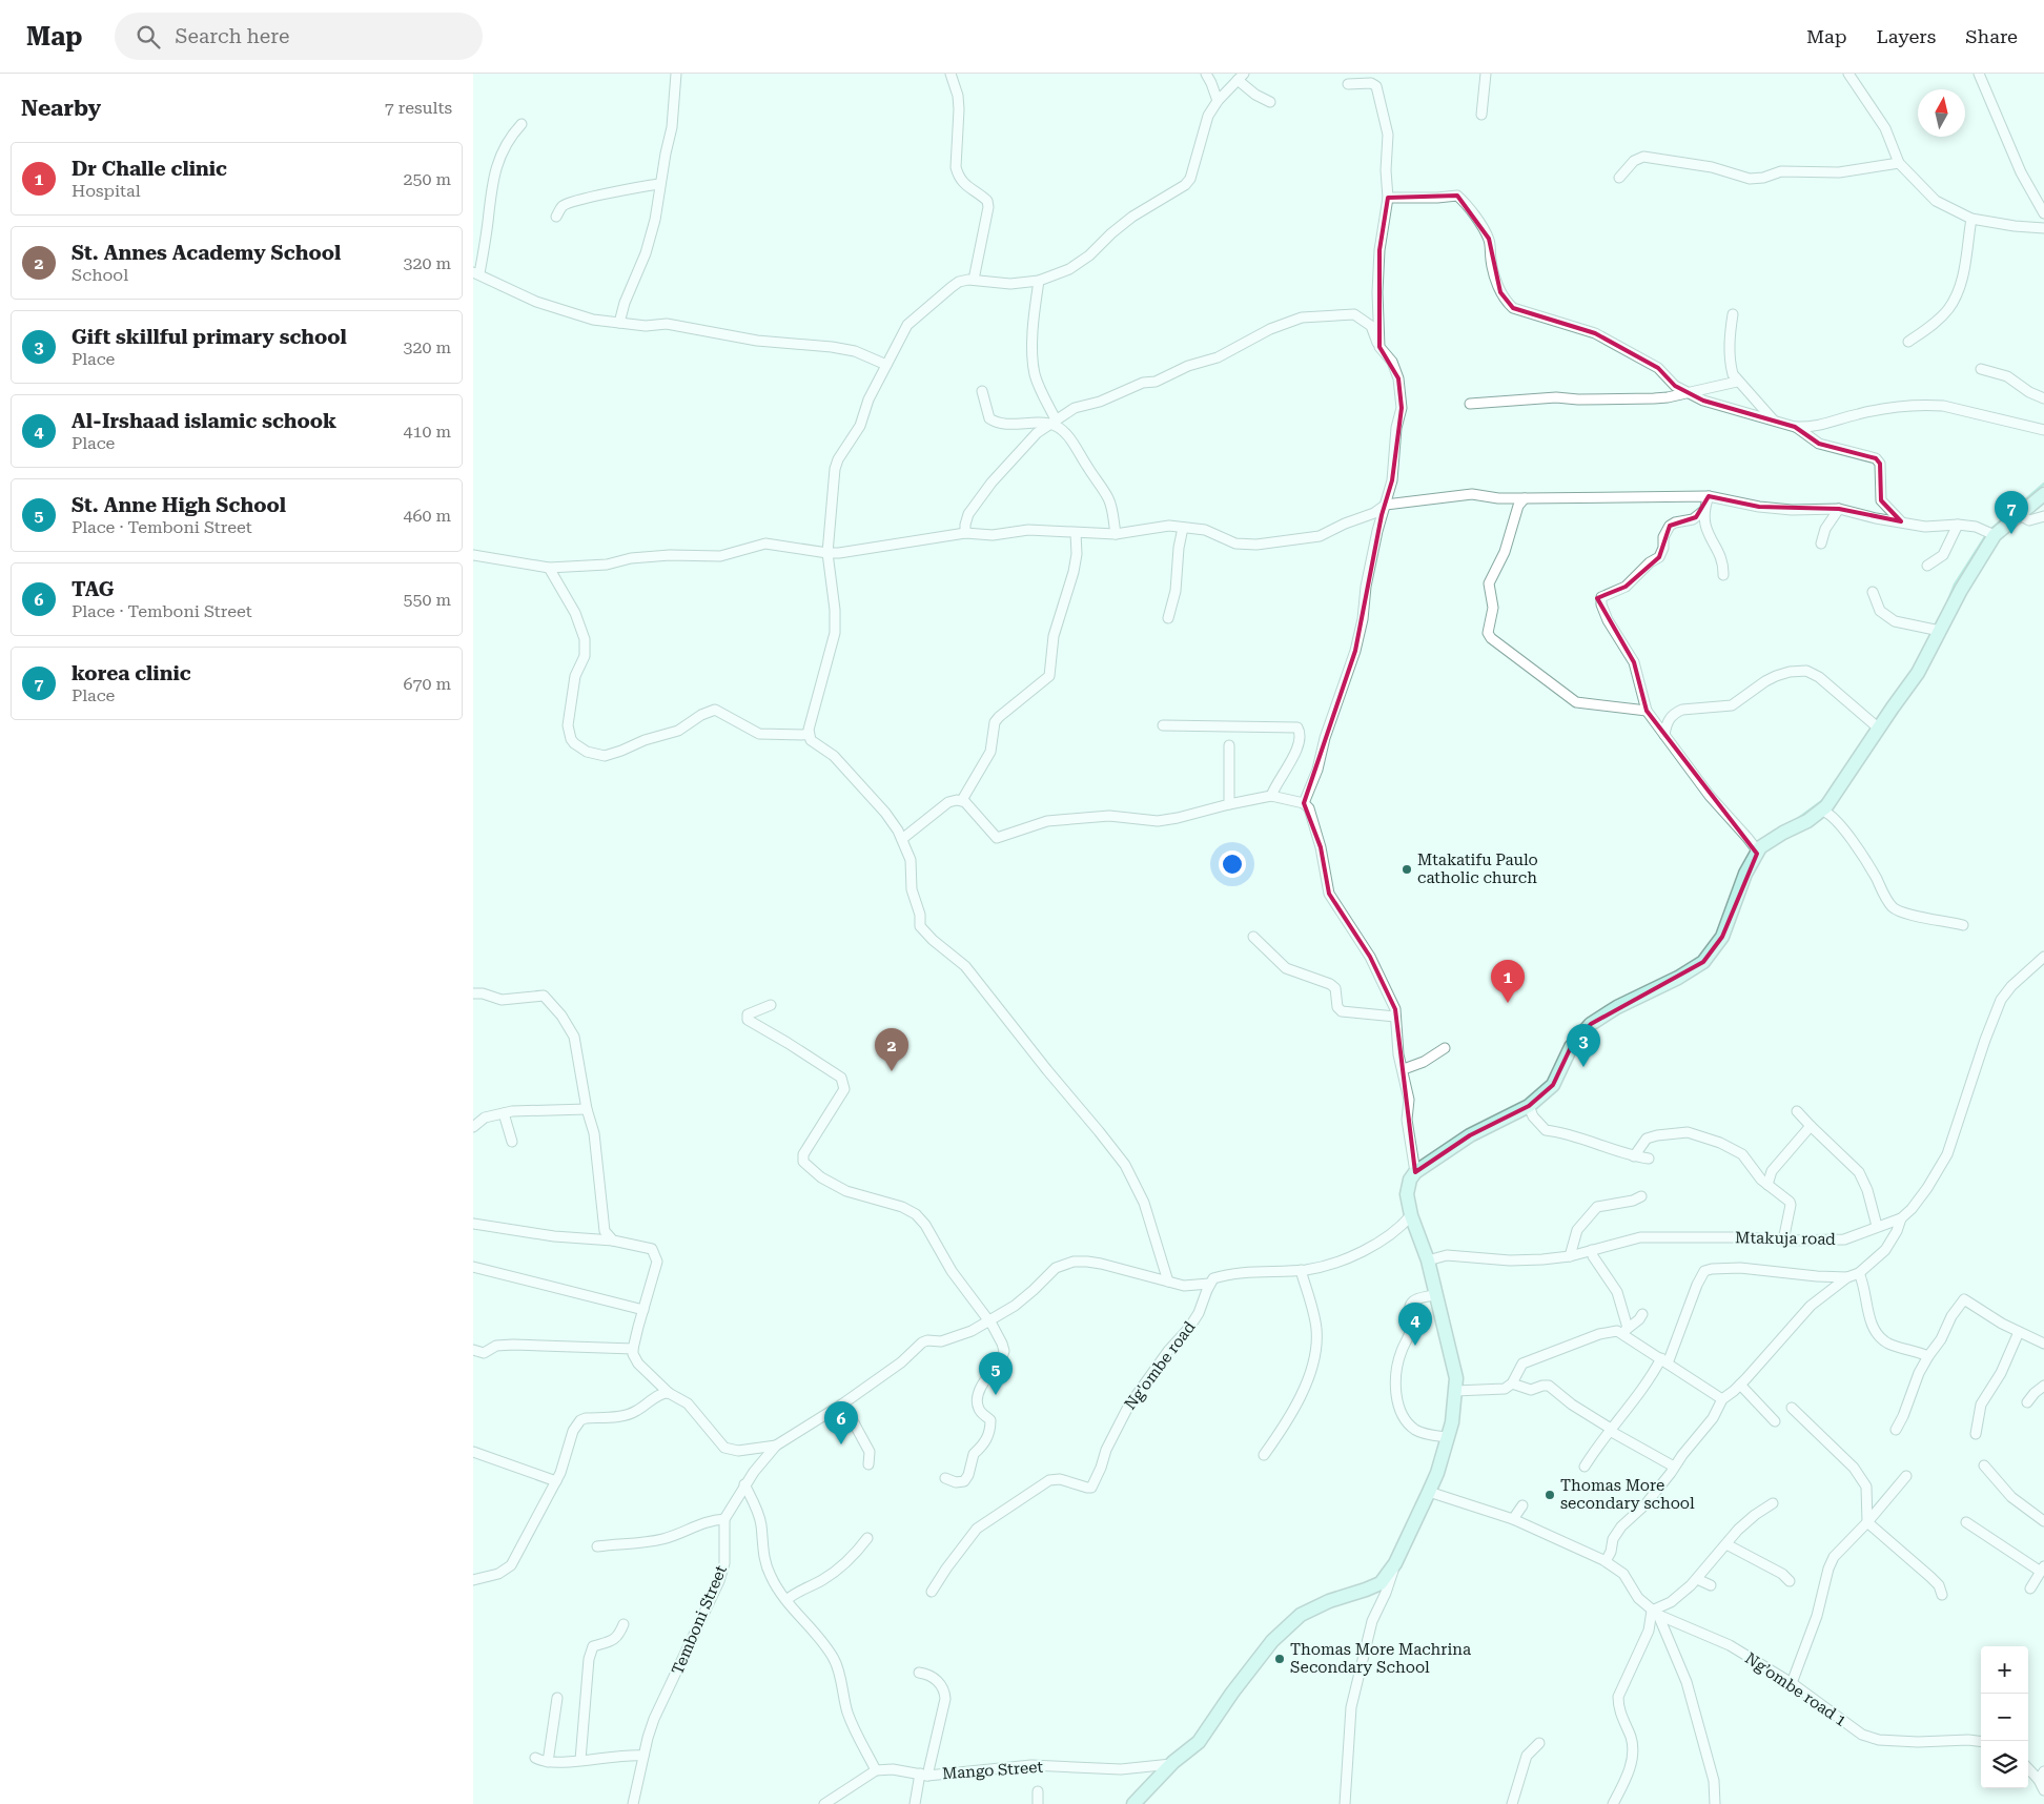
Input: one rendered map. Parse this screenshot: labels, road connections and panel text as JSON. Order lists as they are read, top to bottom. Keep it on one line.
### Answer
{"streets":{"street":["Mtakuja road","Ng'ombe road","Temboni Street","Ng’ombe road 1","Mango Street"]},"places":["Mtakatifu Paulo catholic church","Thomas More secondary school","Thomas More Machrina Secondary School"],"north":"top","page":{"header":"Map","search":"Search here","nav":["Map","Layers","Share"],"heading":["Nearby","7 results"],"list":[{"mark":"1","name":"Dr Challe clinic","note":"Hospital","value":"250 m"},{"mark":"2","name":"St. Annes Academy School","note":"School","value":"320 m"},{"mark":"3","name":"Gift skillful primary school","note":"Place","value":"320 m"},{"mark":"4","name":"Al-Irshaad islamic schook","note":"Place","value":"410 m"},{"mark":"5","name":"St. Anne High School","note":"Place · Temboni Street","value":"460 m"},{"mark":"6","name":"TAG","note":"Place · Temboni Street","value":"550 m"},{"mark":"7","name":"korea clinic","note":"Place","value":"670 m"}],"pins":["7","1","3","2","4","5","6"],"map_buttons":["+","−"]}}
